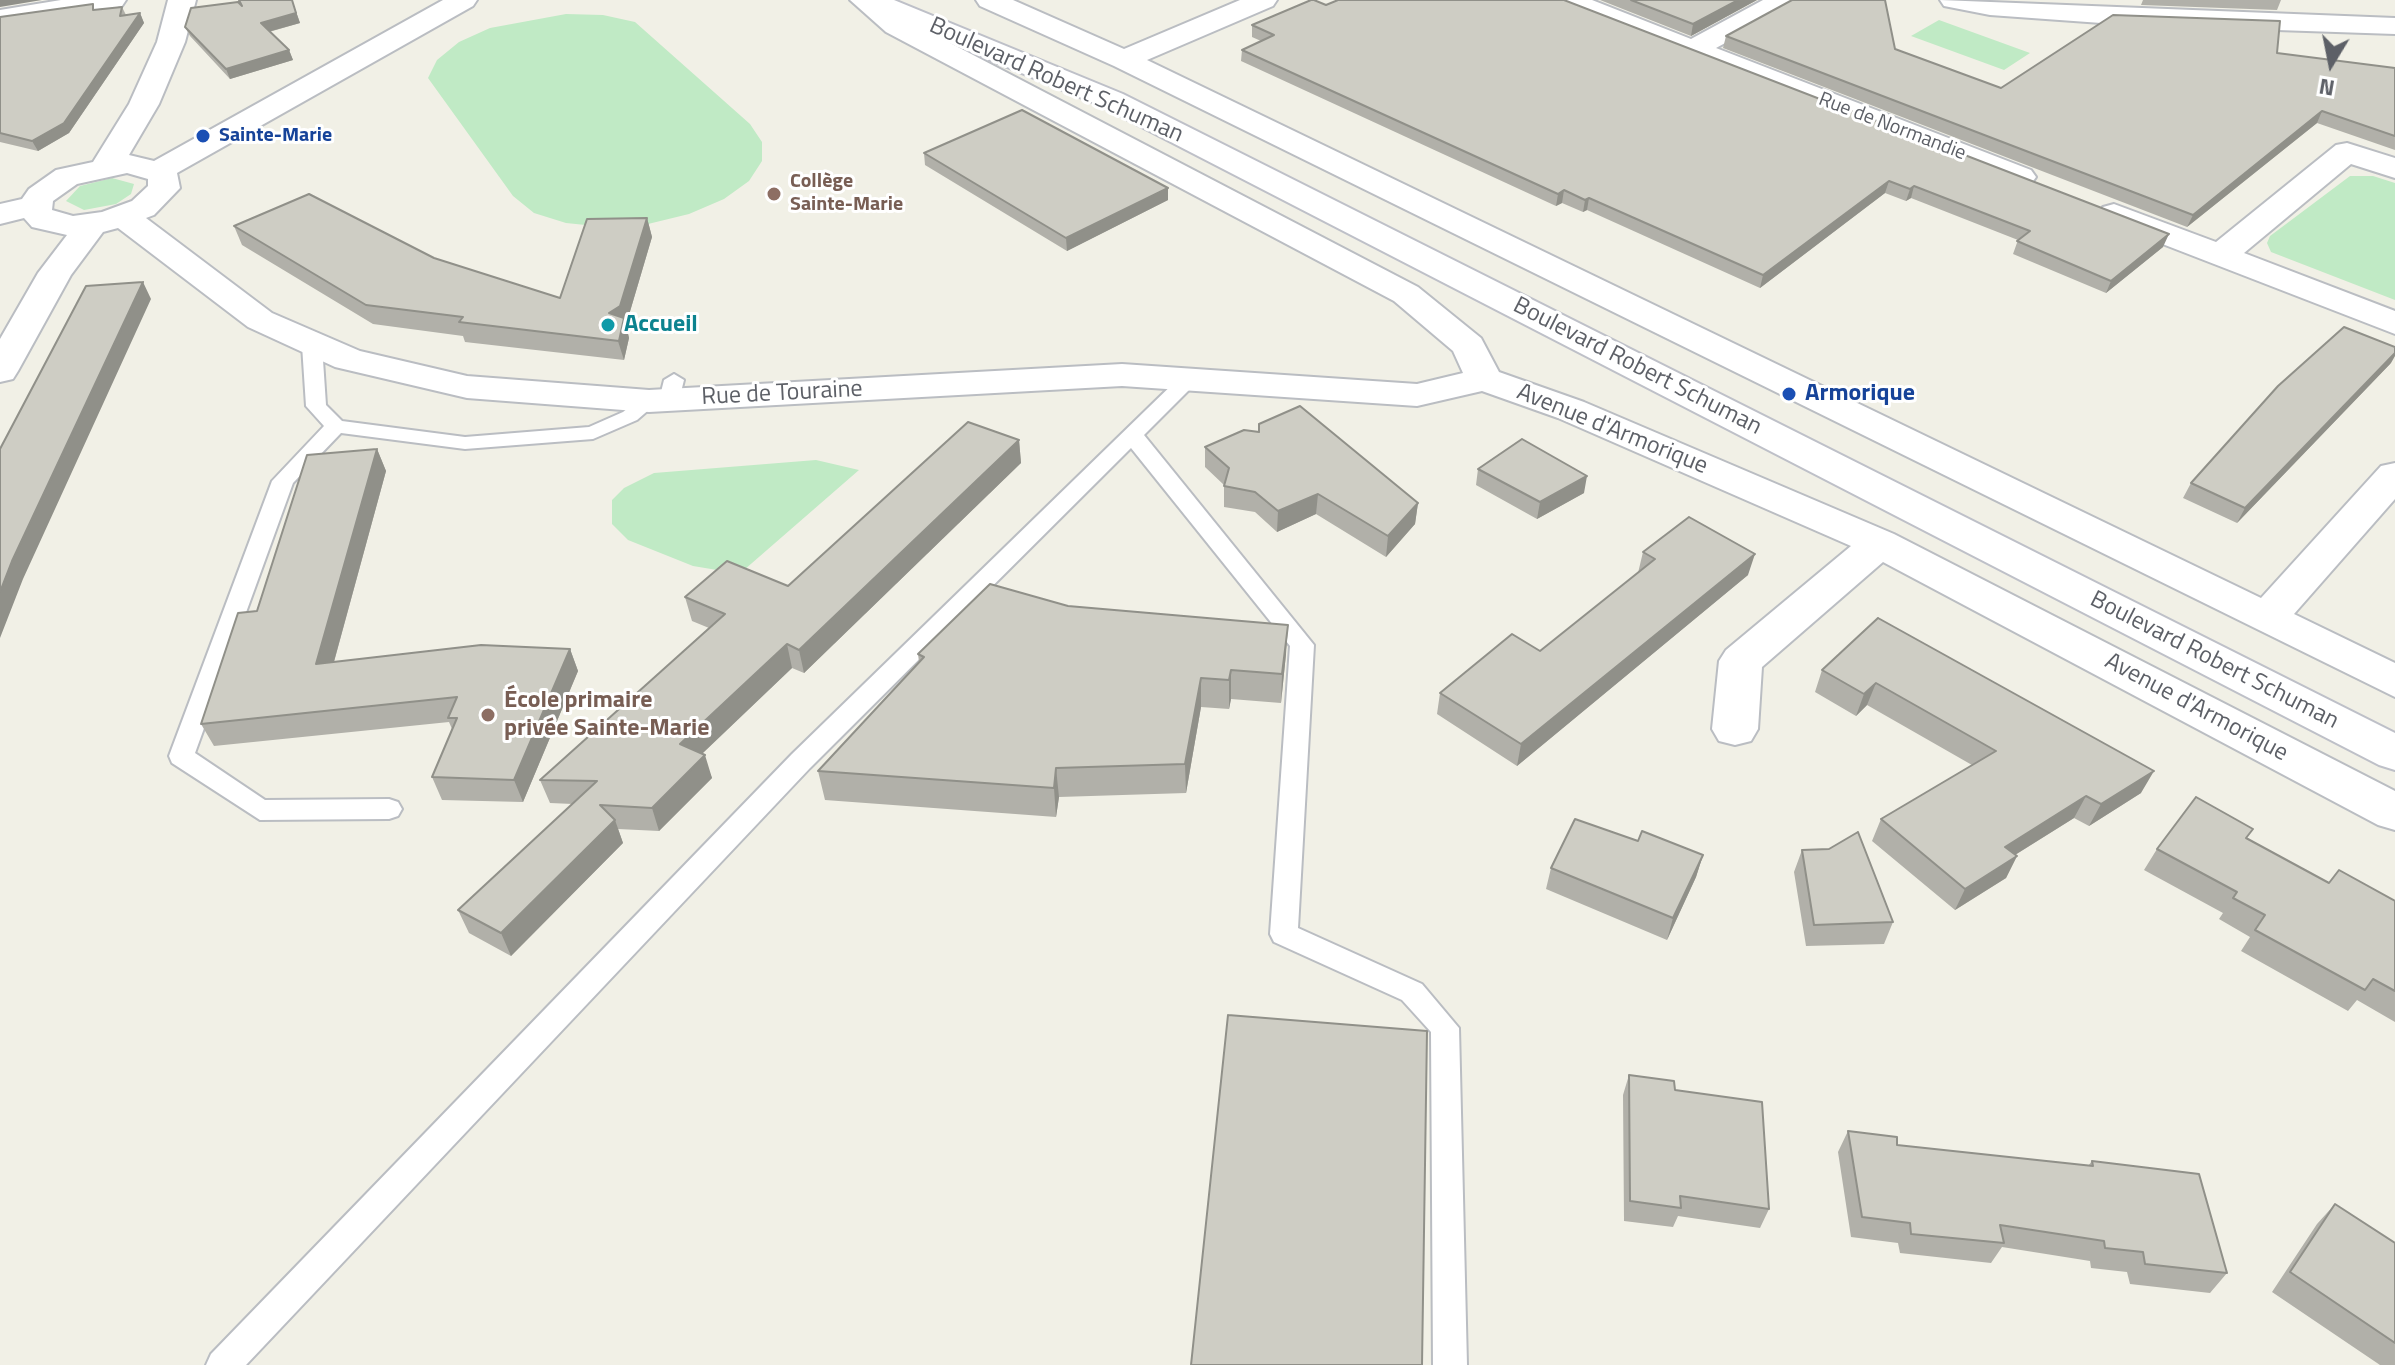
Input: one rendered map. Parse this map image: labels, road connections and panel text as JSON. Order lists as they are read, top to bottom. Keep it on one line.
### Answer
{"streets":{"street":["Boulevard Robert Schuman","Rue de Normandie","Rue de Touraine","Avenue d'Armorique"]},"crossings":[["Rue de Touraine","Avenue d'Armorique"]],"places":["Sainte-Marie","Collège Sainte-Marie","Accueil","Armorique","École primaire privée Sainte-Marie"],"north":"bottom"}
